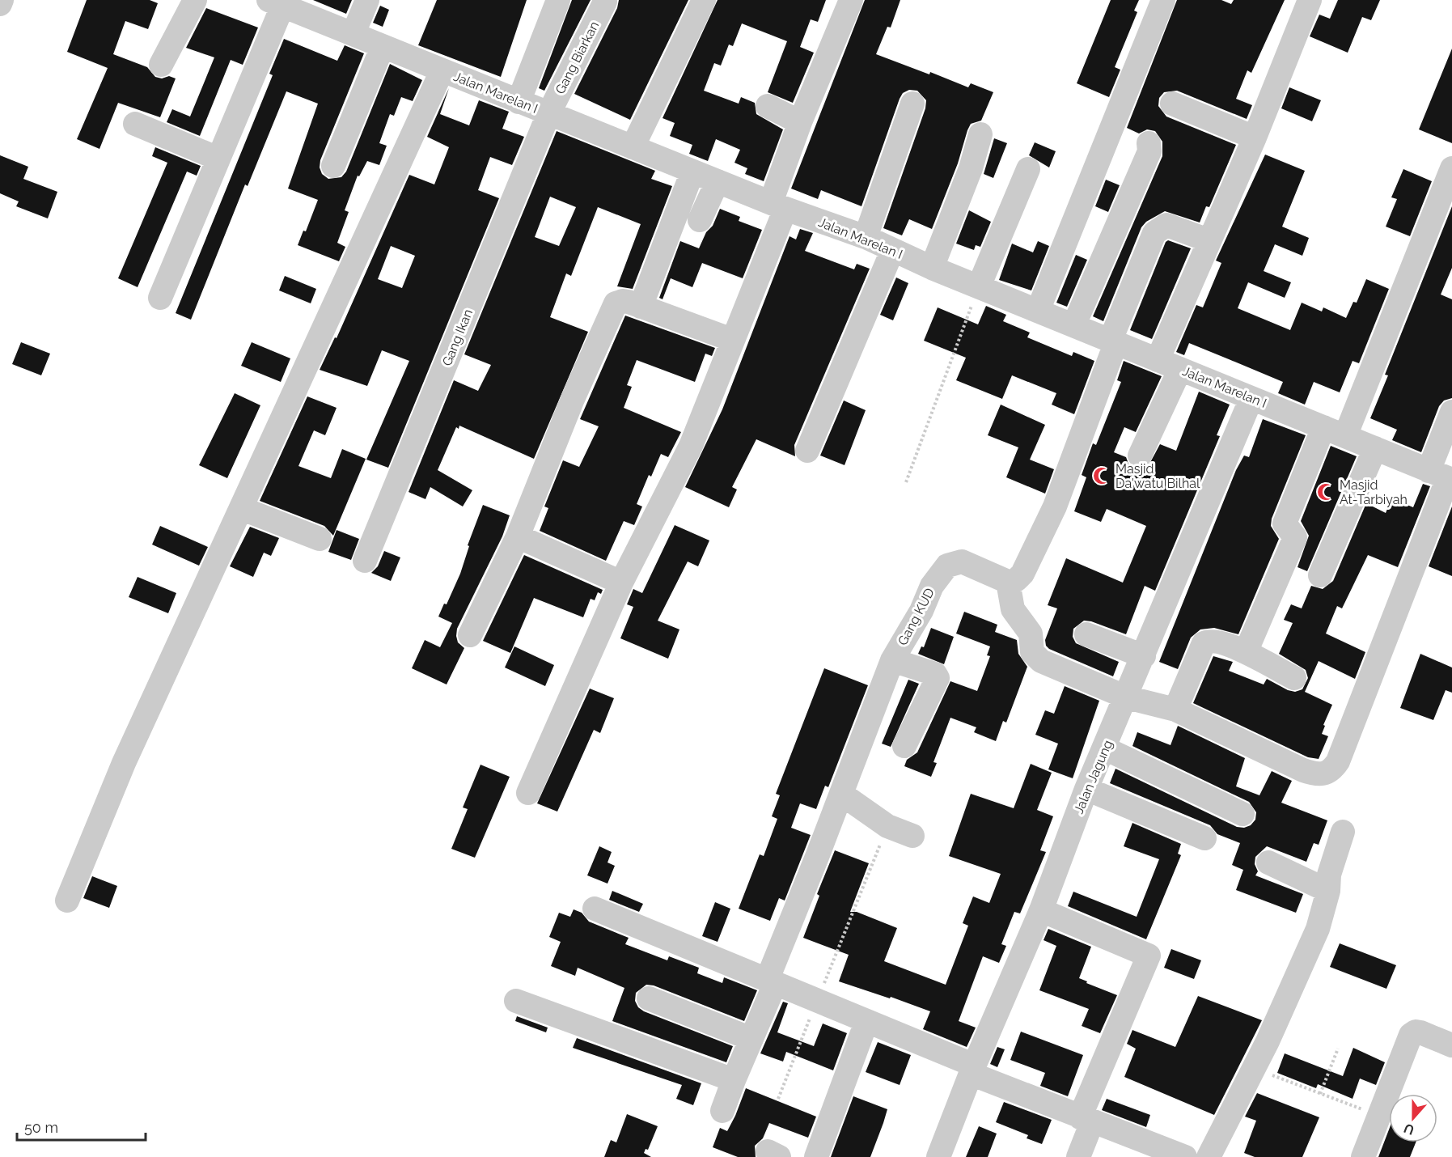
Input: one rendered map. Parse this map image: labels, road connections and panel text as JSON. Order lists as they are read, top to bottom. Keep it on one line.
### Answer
{"streets":{"street":["Gang Biarkan","Jalan Marelan I","Gang Ikan","Gang KUD","Jalan Jagung"]},"crossings":[["Gang Biarkan","Jalan Marelan I"],["Gang Biarkan","Gang Ikan"],["Jalan Marelan I","Gang Ikan"],["Jalan Marelan I","Jalan Jagung"]],"places":{"mosque":["Masjid Da'watu Bilhal","Masjid At-Tarbiyah"]},"scale_bar":"50 m","north":"bottom"}
